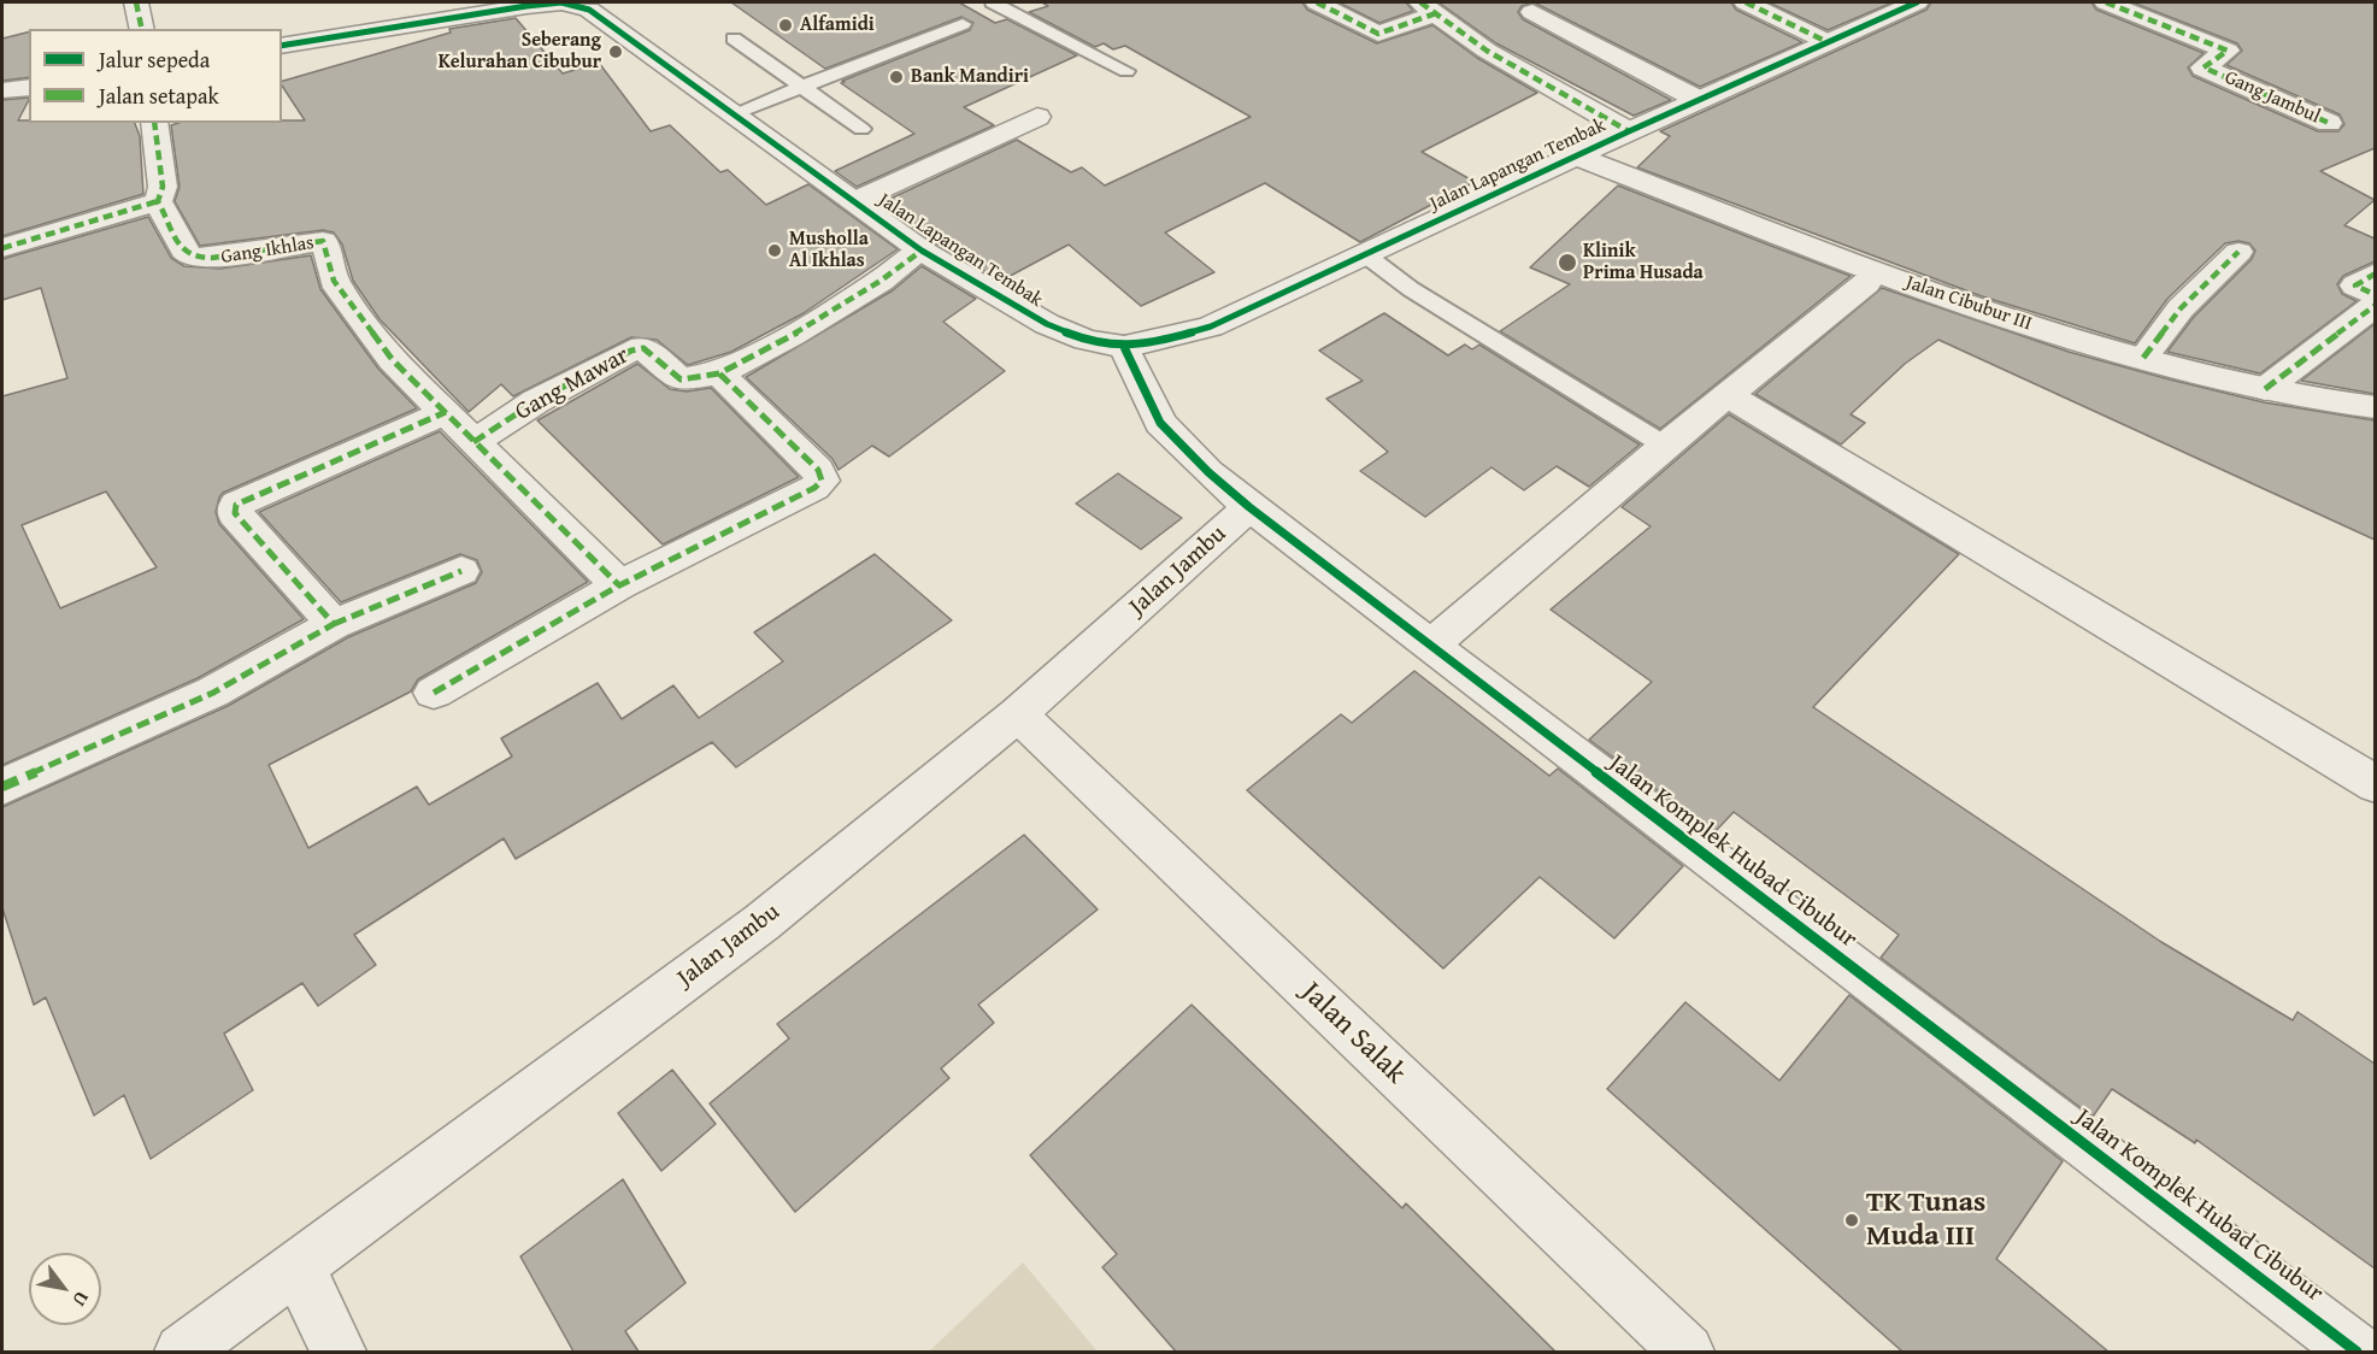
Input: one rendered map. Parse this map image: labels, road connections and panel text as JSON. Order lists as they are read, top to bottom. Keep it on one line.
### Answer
{"streets":{"street":["Gang Jambul","Jalan Lapangan Tembak","Gang Ikhlas","Jalan Cibubur III","Gang Mawar","Jalan Jambu","Jalan Komplek Hubad Cibubur","Jalan Salak"]},"crossings":[["Jalan Lapangan Tembak","Jalan Cibubur III"],["Jalan Lapangan Tembak","Gang Mawar"],["Jalan Lapangan Tembak","Jalan Komplek Hubad Cibubur"],["Gang Ikhlas","Gang Mawar"],["Jalan Jambu","Jalan Komplek Hubad Cibubur"],["Jalan Jambu","Jalan Salak"]],"places":["Alfamidi","Seberang Kelurahan Cibubur","Bank Mandiri","Musholla Al Ikhlas","Klinik Prima Husada","TK Tunas Muda III"],"legend":["Jalur sepeda","Jalan setapak"],"north":"bottom right"}
